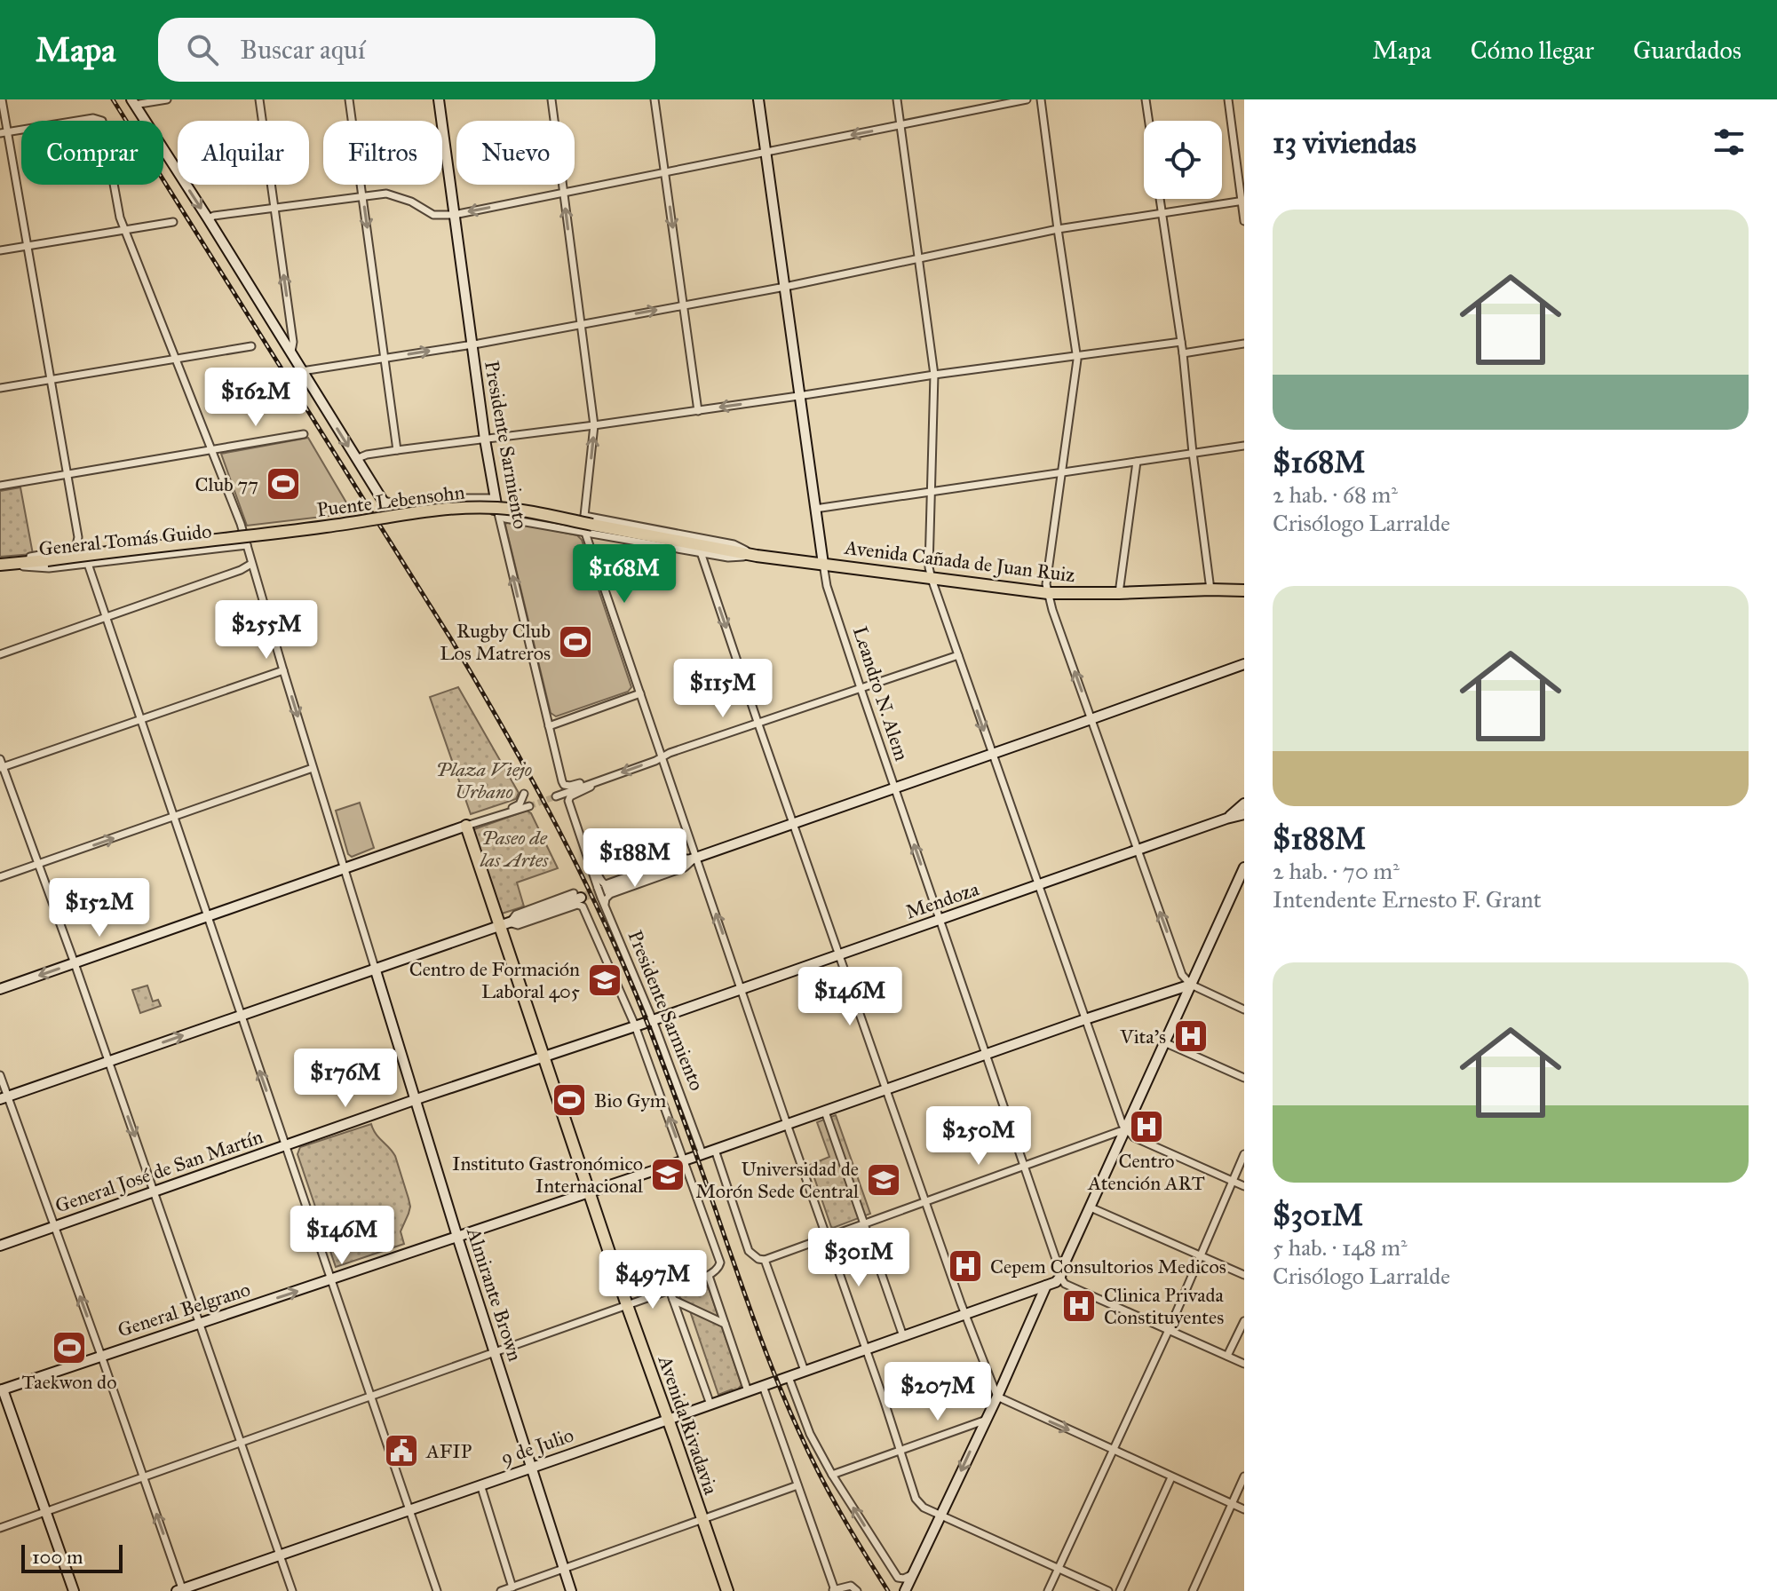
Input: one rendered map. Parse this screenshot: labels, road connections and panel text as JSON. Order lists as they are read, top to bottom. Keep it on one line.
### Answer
{"streets":{"main road":["Puente Lebensohn","General Tomás Guido","Avenida Cañada de Juan Ruiz","Avenida Rivadavia"],"street":["Presidente Sarmiento","Leandro N. Alem","Mendoza","General José de San Martín","Almirante Brown","General Belgrano","9 de Julio"]},"crossings":[["Presidente Sarmiento","Avenida Cañada de Juan Ruiz"],["Presidente Sarmiento","Mendoza"],["Presidente Sarmiento","General José de San Martín"],["Presidente Sarmiento","General Belgrano"],["Puente Lebensohn","General Tomás Guido"],["Puente Lebensohn","Avenida Cañada de Juan Ruiz"],["General Tomás Guido","Avenida Cañada de Juan Ruiz"],["Avenida Cañada de Juan Ruiz","Leandro N. Alem"],["Leandro N. Alem","Mendoza"],["Leandro N. Alem","General Belgrano"],["Leandro N. Alem","9 de Julio"],["Mendoza","General José de San Martín"],["General José de San Martín","Almirante Brown"],["General José de San Martín","Avenida Rivadavia"],["Almirante Brown","General Belgrano"],["Almirante Brown","9 de Julio"],["General Belgrano","Avenida Rivadavia"],["Avenida Rivadavia","9 de Julio"]],"parks":["Plaza Viejo Urbano","Paseo de las Artes"],"places":{"sports":["Club 77","Rugby Club Los Matreros","Bio Gym","Taekwon do"],"school or university":["Centro de Formación Laboral 405","Instituto Gastronómico Internacional","Universidad de Morón Sede Central"],"hospital":["Vita's","Centro Atención ART","Cepem Consultorios Medicos","Clinica Privada Constituyentes"],"public building":["AFIP"]},"scale_bar":"100 m","page":{"header":"Mapa","search":"Buscar aquí","nav":["Mapa","Cómo llegar","Guardados"],"heading":"13 viviendas","chip":["Comprar","Alquilar","Filtros","Nuevo"],"list":[{"name":"$168M","note":"2 hab. · 68 m² · Crisólogo Larralde"},{"name":"$188M","note":"2 hab. · 70 m² · Intendente Ernesto F. Grant"},{"name":"$301M","note":"5 hab. · 148 m² · Crisólogo Larralde"}],"price":["$162M","$168M","$255M","$115M","$188M","$152M","$146M","$176M","$250M","$146M","$301M","$497M","$207M"],"scale":"100 m"}}
